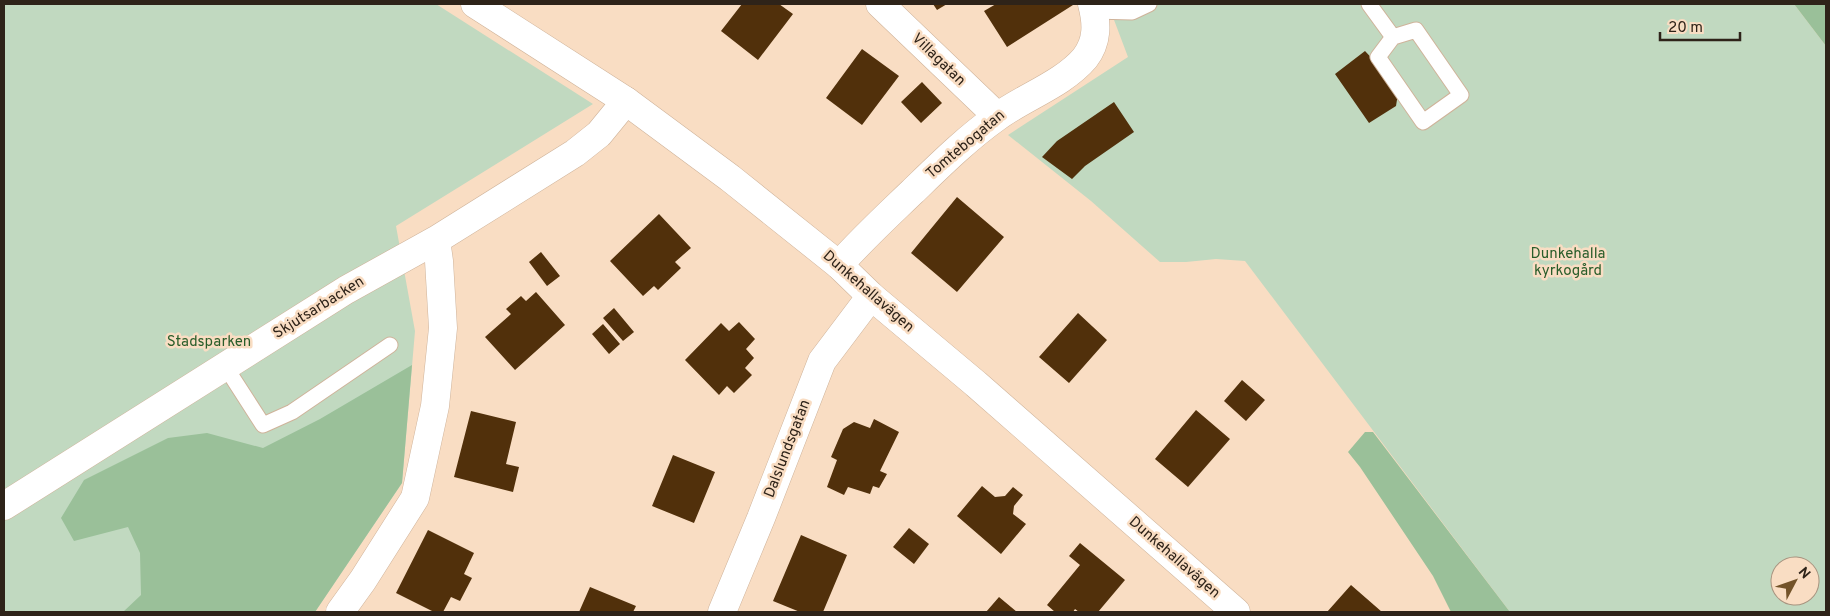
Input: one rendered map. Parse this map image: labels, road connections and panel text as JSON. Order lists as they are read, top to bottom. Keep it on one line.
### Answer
{"streets":{"street":["Villagatan","Tomtebogatan","Dunkehallavägen","Skjutsarbacken","Dalslundsgatan"]},"crossings":[["Villagatan","Tomtebogatan"],["Tomtebogatan","Dunkehallavägen"],["Dunkehallavägen","Skjutsarbacken"],["Dunkehallavägen","Dalslundsgatan"]],"parks":["Dunkehalla kyrkogård","Stadsparken"],"scale_bar":"20 m","north":"top right"}
